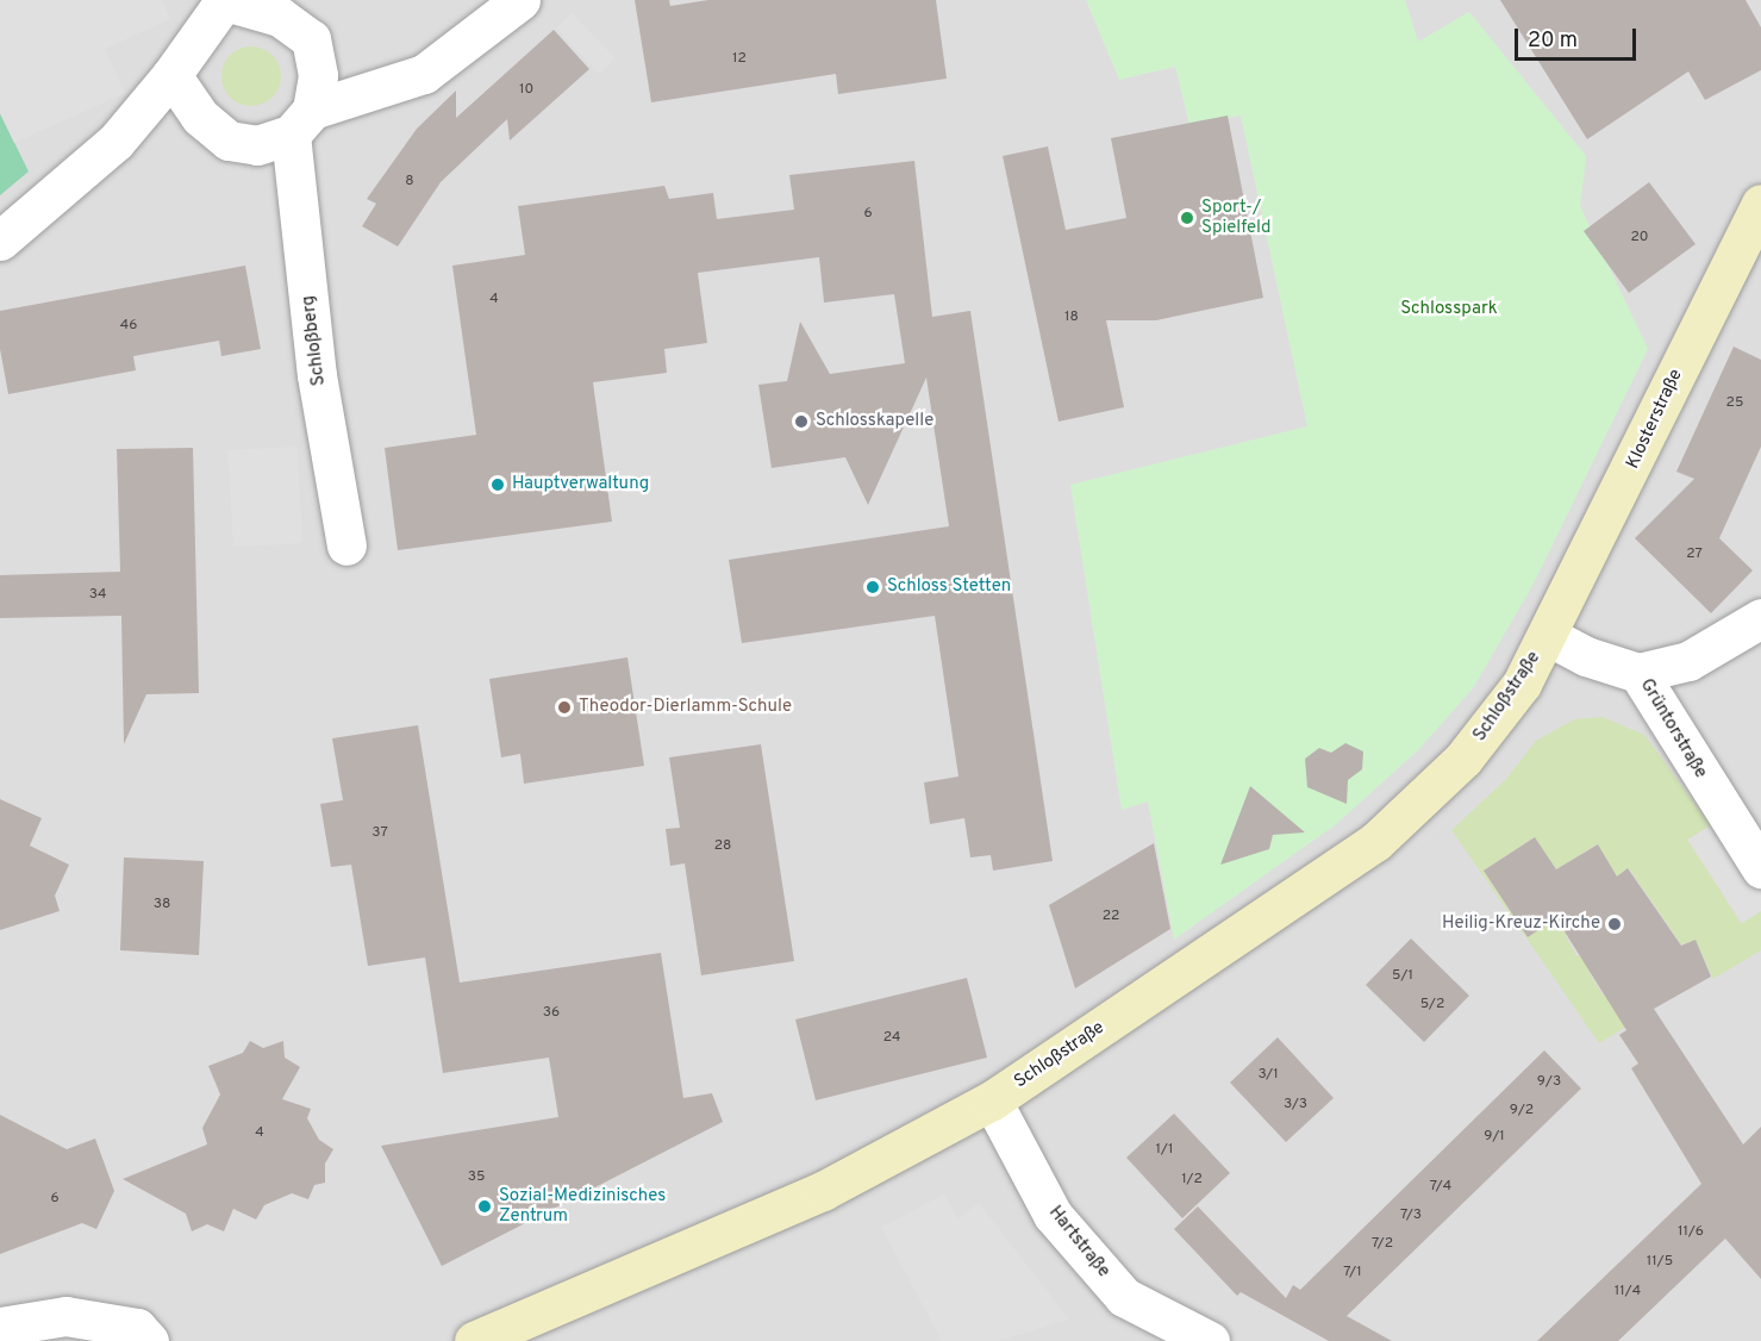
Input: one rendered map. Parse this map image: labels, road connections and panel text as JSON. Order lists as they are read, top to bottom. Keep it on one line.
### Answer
{"streets":{"main road":["Klosterstraße","Schloßstraße"],"street":["Schloßberg","Grüntorstraße","Hartstraße"]},"crossings":[["Klosterstraße","Schloßstraße"],["Klosterstraße","Grüntorstraße"],["Schloßstraße","Grüntorstraße"],["Schloßstraße","Hartstraße"]],"parks":["Schlosspark"],"places":["Sport-/ Spielfeld","Schlosskapelle","Hauptverwaltung","Schloss Stetten","Theodor-Dierlamm-Schule","Heilig-Kreuz-Kirche","Sozial-Medizinisches Zentrum"],"house_numbers":["12","10","8","6","20","4","18","46","25","27","34","37","28","38","22","5/1","5/2","36","24","3/1","9/3","3/3","9/2","4","9/1","1/1","35","1/2","7/4","6","7/3","11/6","7/2","11/5","7/1","11/4"],"scale_bar":"20 m"}
